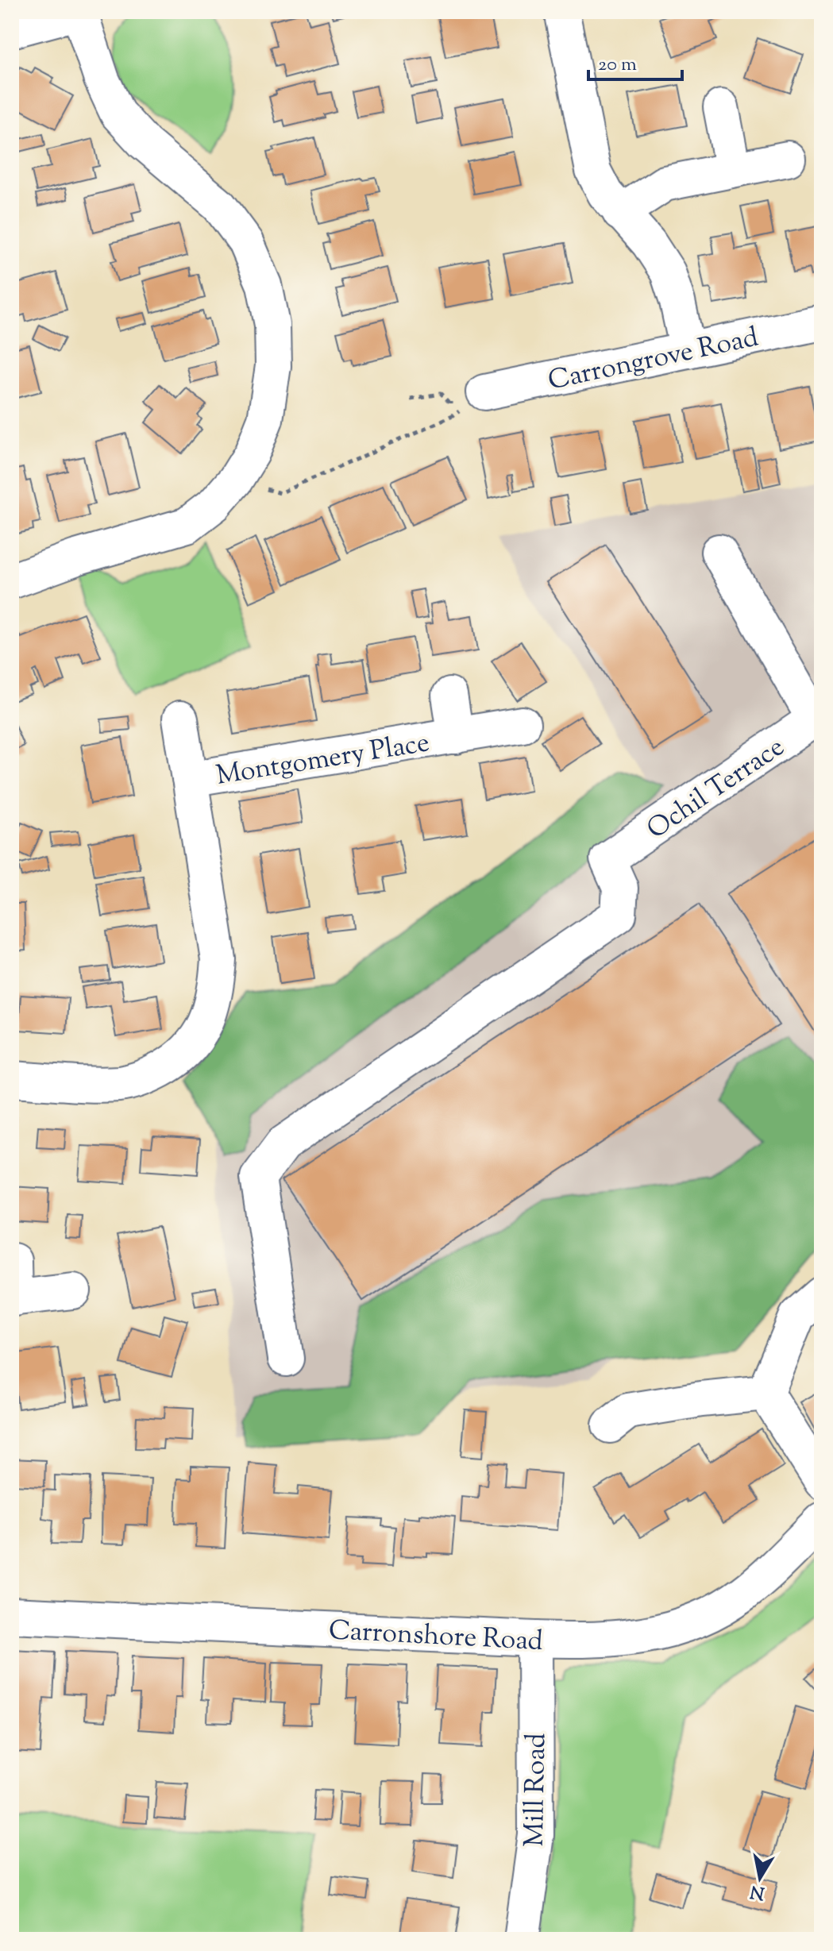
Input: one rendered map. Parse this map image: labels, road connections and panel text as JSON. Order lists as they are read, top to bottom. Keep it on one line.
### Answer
{"streets":{"street":["Carrongrove Road","Montgomery Place","Ochil Terrace","Carronshore Road","Mill Road"]},"crossings":[["Carronshore Road","Mill Road"]],"scale_bar":"20 m","north":"bottom"}
